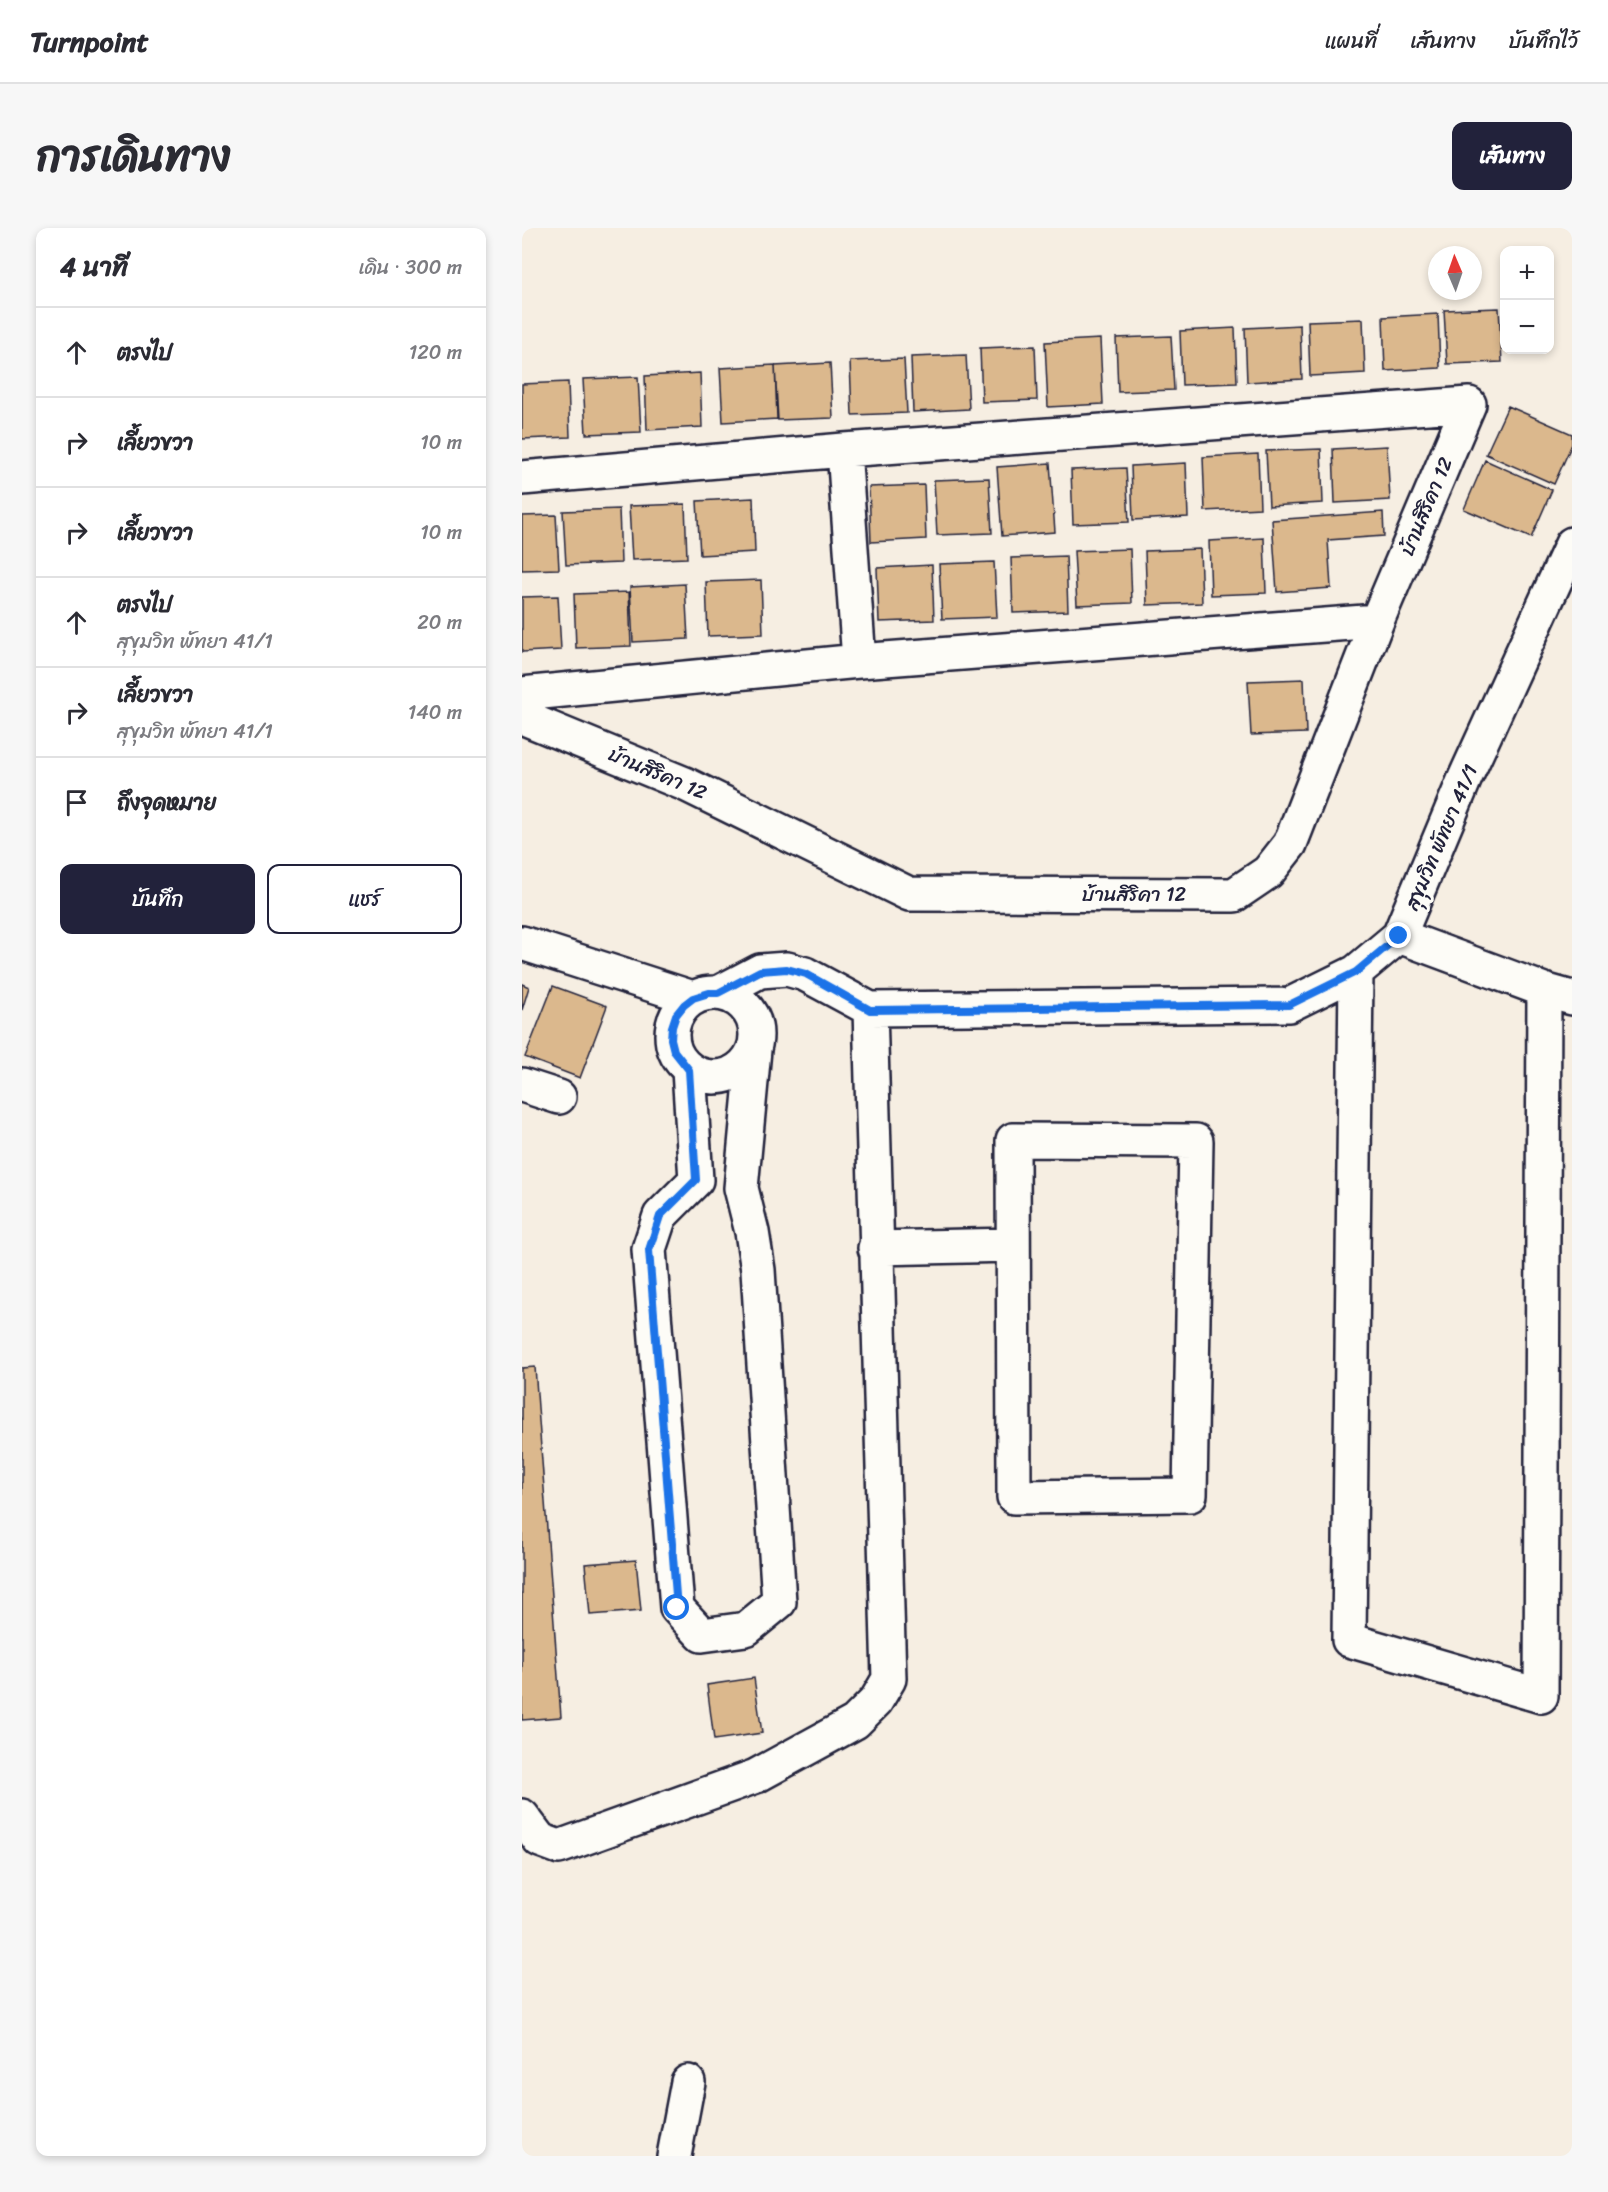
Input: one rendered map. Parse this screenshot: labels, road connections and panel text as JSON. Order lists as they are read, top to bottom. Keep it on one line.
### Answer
{"streets":{"street":["บ้านสิริคา 12","สุขุมวิท พัทยา 41/1"]},"north":"top","page":{"header":"Turnpoint","nav":["แผนที่","เส้นทาง","บันทึกไว้"],"title":"การเดินทาง","buttons":["เส้นทาง",["บันทึก","แชร์"]],"heading":["4 นาที","เดิน · 300 m"],"map_buttons":["+","−"],"list":[["ตรงไป","120 m"],["เลี้ยวขวา","10 m"],["เลี้ยวขวา","10 m"],["ตรงไป","สุขุมวิท พัทยา 41/1","20 m"],["เลี้ยวขวา","สุขุมวิท พัทยา 41/1","140 m"],"ถึงจุดหมาย"]}}
